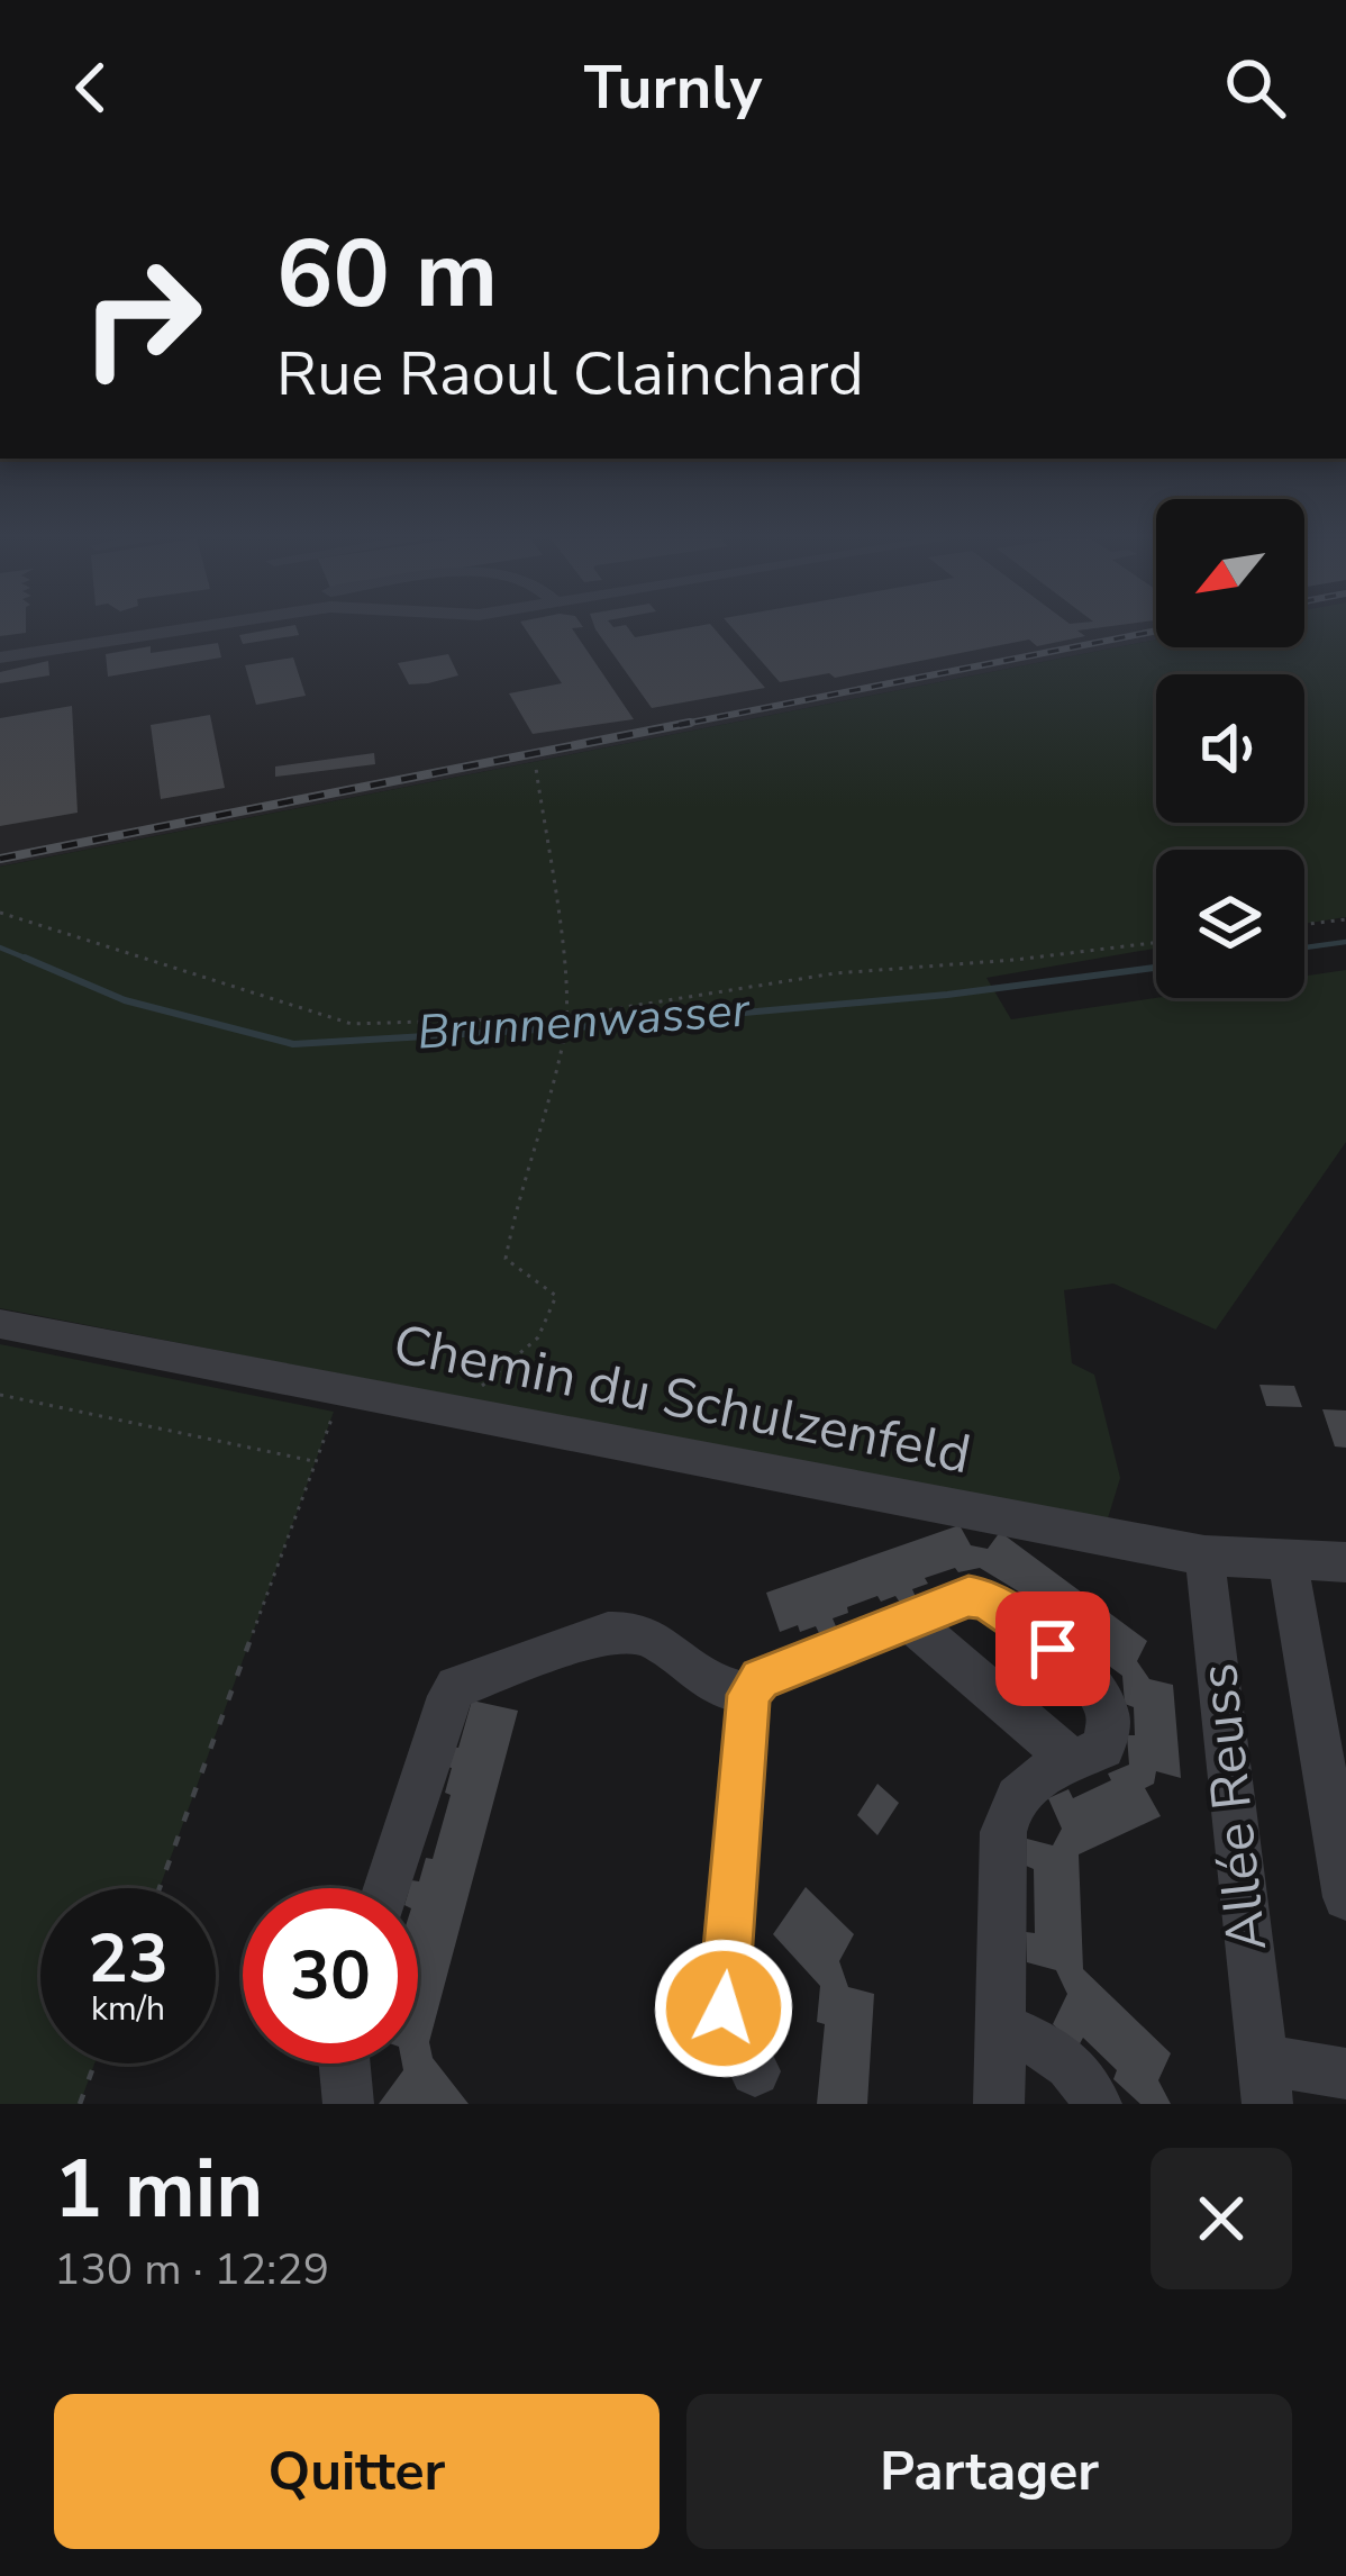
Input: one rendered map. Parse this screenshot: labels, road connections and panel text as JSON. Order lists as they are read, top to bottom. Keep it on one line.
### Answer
{"streets":{"street":["Chemin du Schulzenfeld","Allée Reuss"]},"crossings":[["Chemin du Schulzenfeld","Allée Reuss"]],"water":["Brunnenwasser"],"north":"bottom left","page":{"header":"Turnly","turn":["60 m","Rue Raoul Clainchard"],"speed":"23 km/h","limit":"30","heading":["1 min","130 m · 12:29"],"buttons":["Quitter","Partager"]}}
